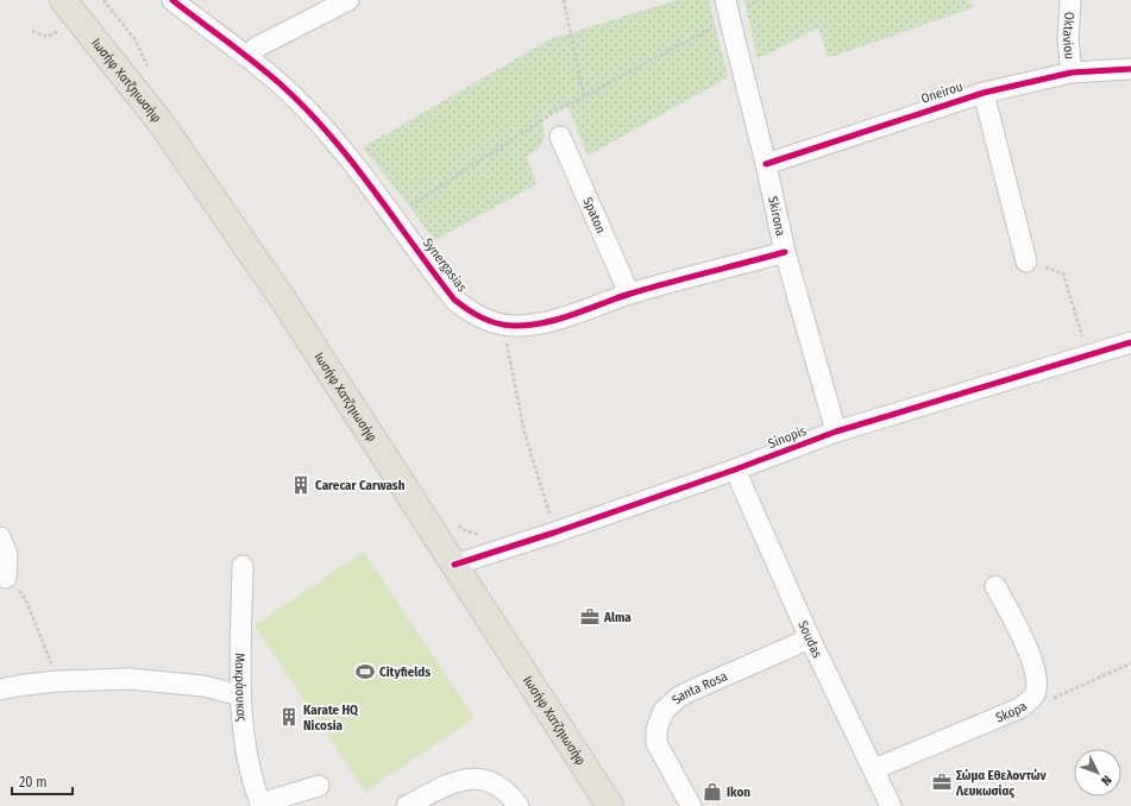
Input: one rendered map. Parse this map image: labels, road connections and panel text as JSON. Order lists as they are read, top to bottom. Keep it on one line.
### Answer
{"streets":{"main road":["Ιωσήφ Χατζηιωσήφ"],"street":["Oktaviou","Oneirou","Spaton","Skirona","Synergasias","Sinopis","Soudas","Μακράσυκας","Santa Rosa","Skopa"]},"crossings":[["Oktaviou","Oneirou"],["Ιωσήφ Χατζηιωσήφ","Sinopis"],["Oneirou","Skirona"],["Spaton","Synergasias"],["Skirona","Synergasias"],["Skirona","Sinopis"],["Sinopis","Soudas"],["Soudas","Santa Rosa"],["Soudas","Skopa"]],"places":{"building":["Carecar Carwash","Karate HQ Nicosia"],"office":["Alma","Σώμα Εθελοντών Λευκωσίας"],"sports":["Cityfields"],"shop":["Ikon"]},"scale_bar":"20 m","north":"bottom right"}
